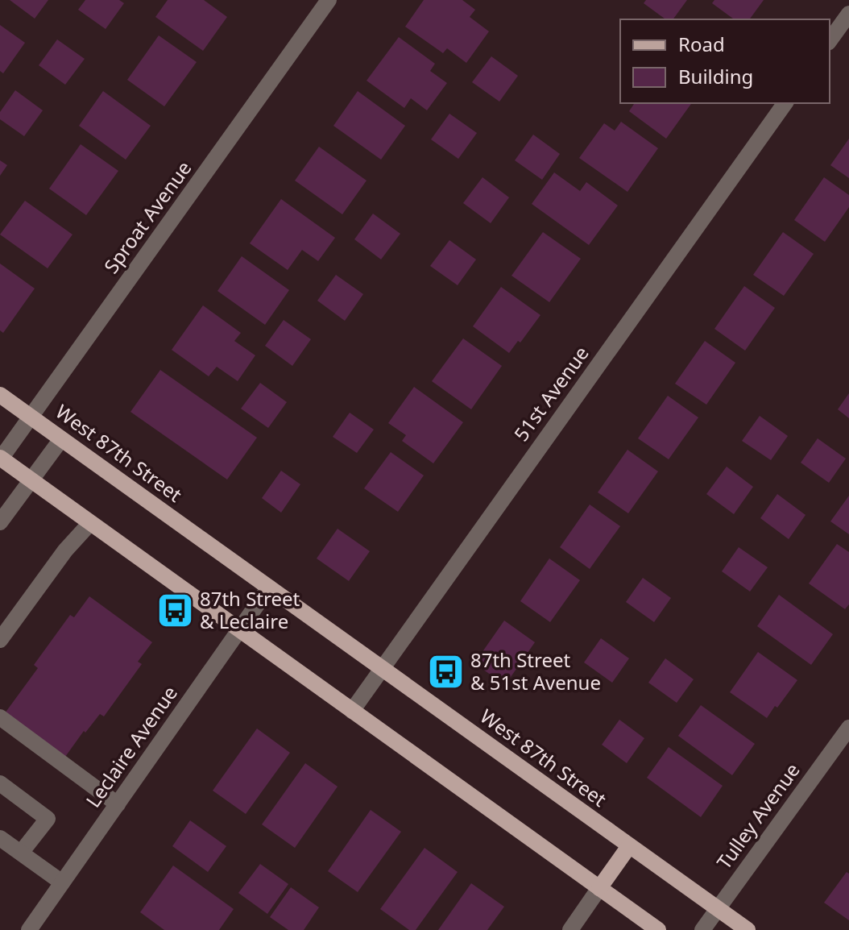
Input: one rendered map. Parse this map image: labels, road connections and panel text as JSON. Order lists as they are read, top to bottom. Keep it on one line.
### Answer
{"streets":{"main road":["West 87th Street"],"street":["Sproat Avenue","51st Avenue","Leclaire Avenue","Tulley Avenue"]},"crossings":[["Sproat Avenue","West 87th Street"],["51st Avenue","West 87th Street"],["West 87th Street","Leclaire Avenue"],["West 87th Street","Tulley Avenue"]],"places":{"bus stop":["87th Street & Leclaire","87th Street & 51st Avenue"]},"legend":["Road","Building"]}
